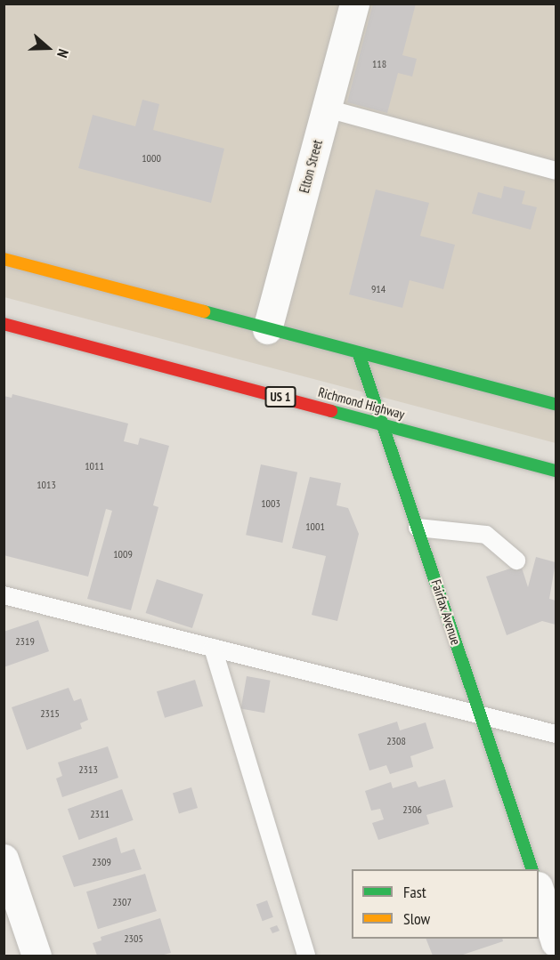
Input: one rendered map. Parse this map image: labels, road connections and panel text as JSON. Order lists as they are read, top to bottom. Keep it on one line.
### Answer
{"streets":{"main road":["US 1","Richmond Highway","Fairfax Avenue"],"street":["Elton Street"]},"crossings":[["Richmond Highway","Fairfax Avenue"]],"house_numbers":["118","1000","914","1011","1013","1003","1001","1009","2319","2315","2308","2313","2306","2311","2309","2307","2305"],"legend":["Fast","Slow"],"north":"right"}
